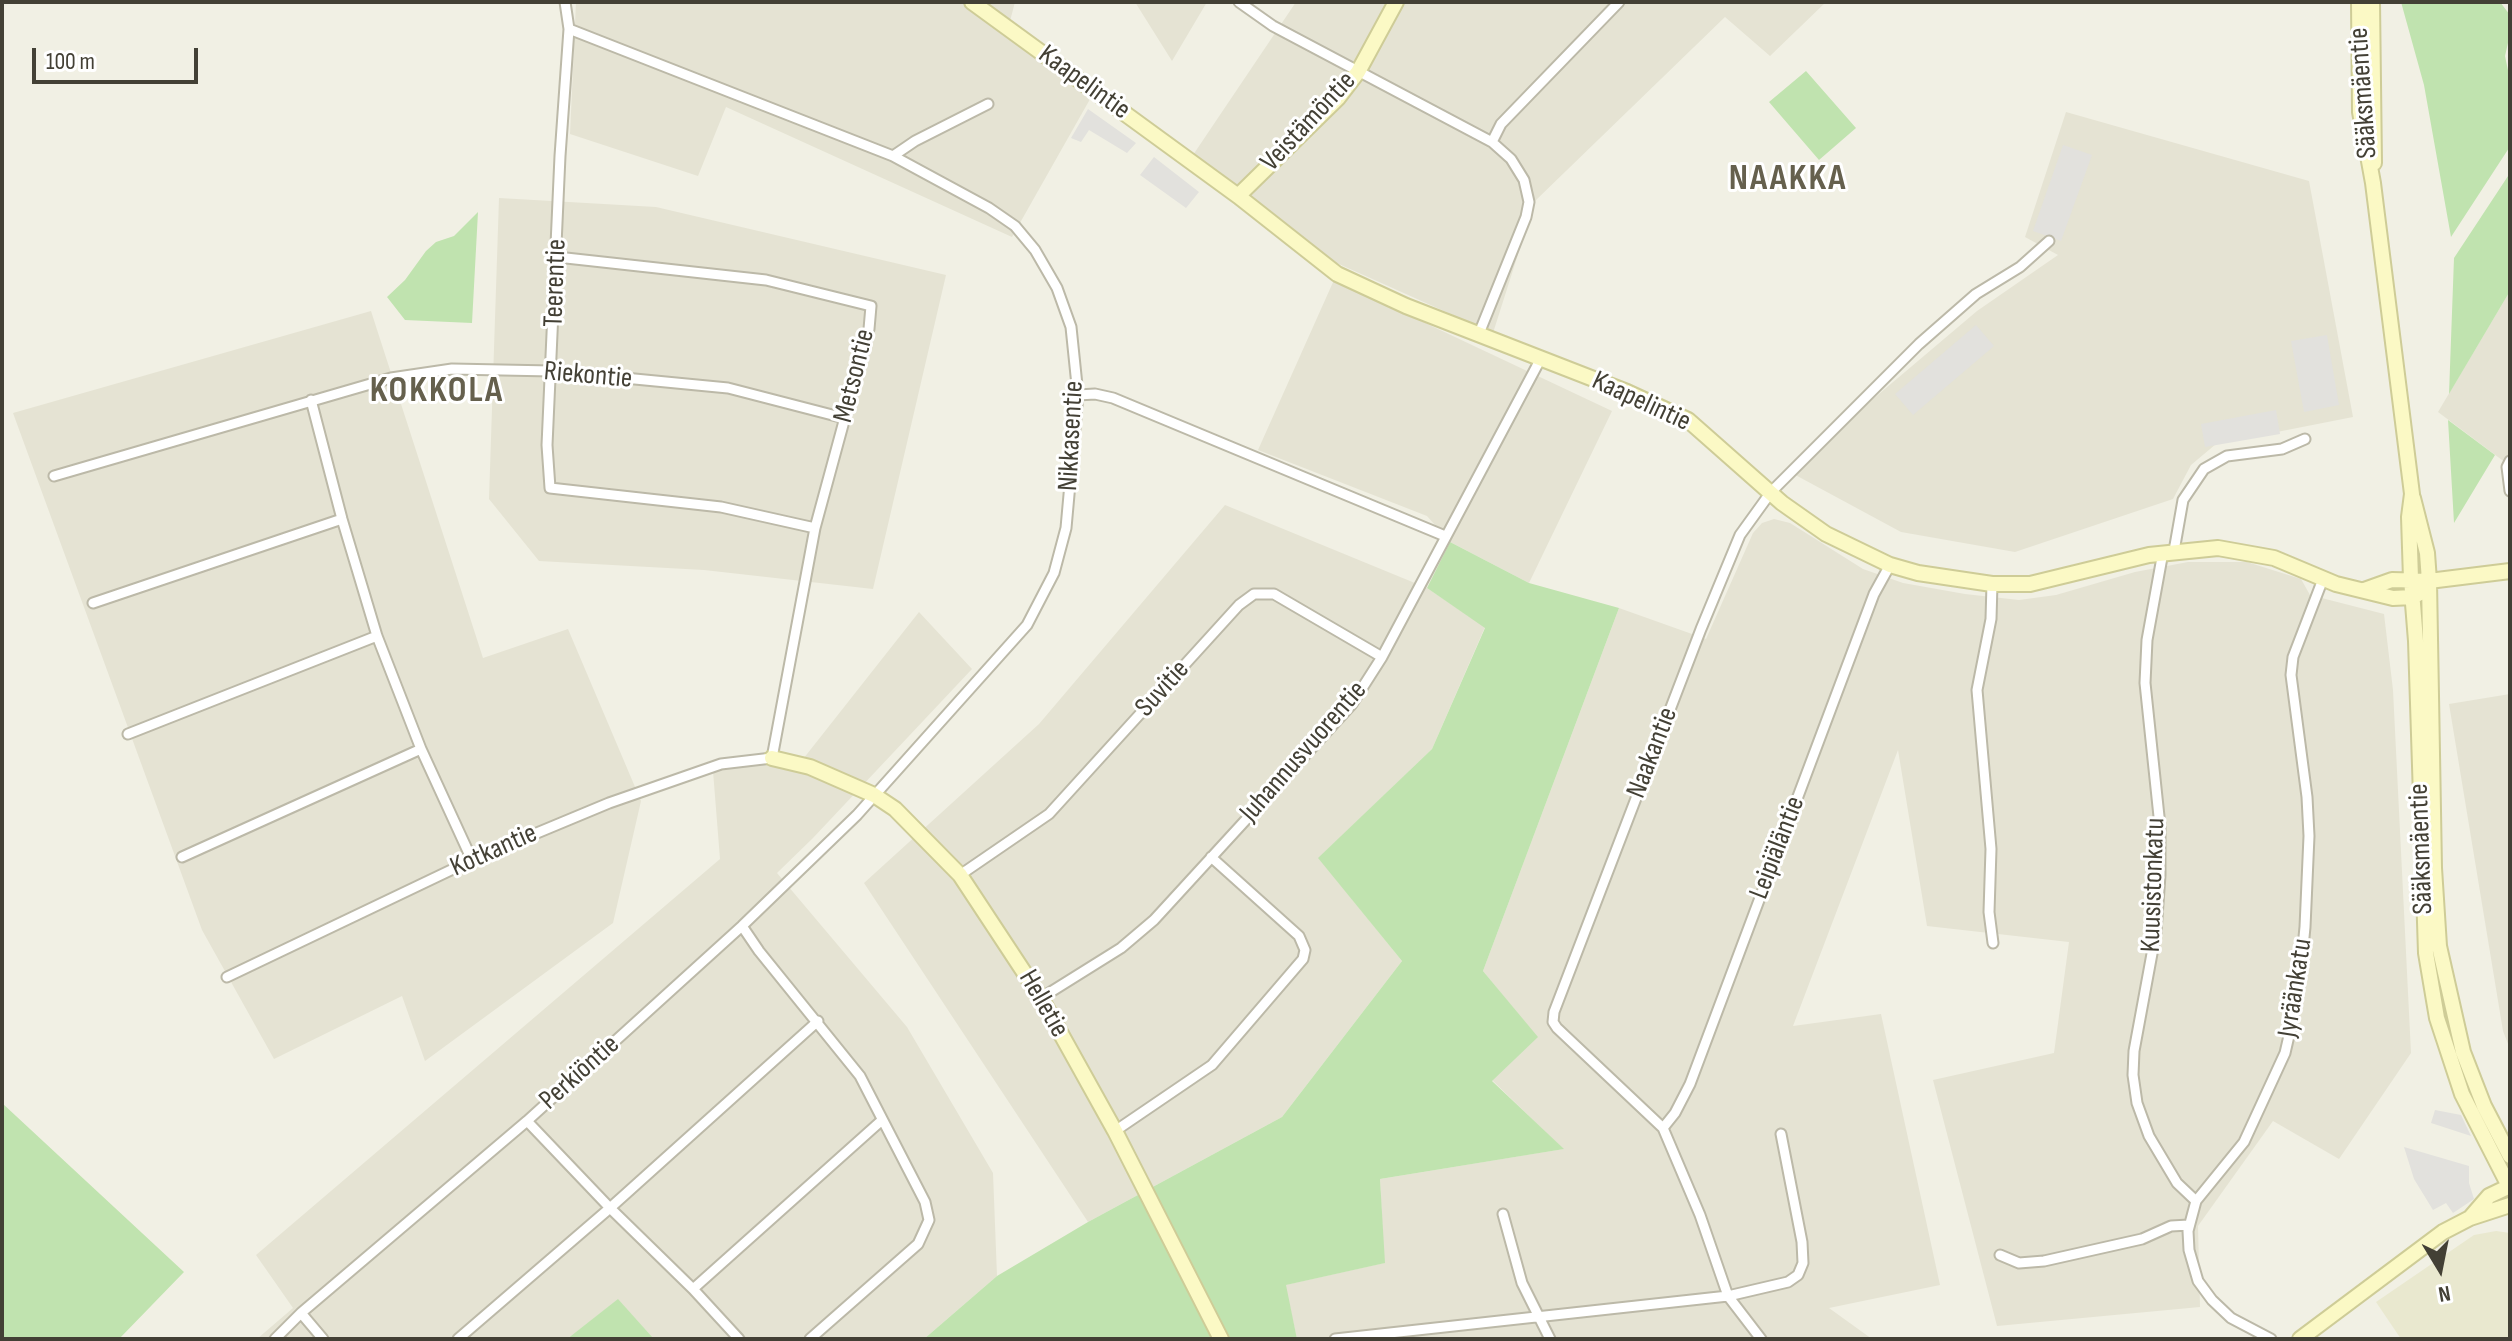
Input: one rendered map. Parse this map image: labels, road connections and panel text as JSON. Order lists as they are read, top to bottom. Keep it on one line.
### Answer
{"streets":{"street":["Kaapelintie","Sääksmäentie","Veistämöntie","Teerentie","Riekontie","Metsontie","Nikkasentie","Suvitie","Juhannusvuorentie","Naakantie","Leipiäläntie","Kotkantie","Kuusistonkatu","Jyräänkatu","Helletie","Perkiöntie"]},"crossings":[["Kaapelintie","Sääksmäentie"],["Kaapelintie","Veistämöntie"],["Kaapelintie","Juhannusvuorentie"],["Kaapelintie","Naakantie"],["Kaapelintie","Leipiäläntie"],["Kaapelintie","Kuusistonkatu"],["Kaapelintie","Jyräänkatu"],["Teerentie","Riekontie"],["Teerentie","Metsontie"],["Teerentie","Nikkasentie"],["Riekontie","Metsontie"],["Metsontie","Kotkantie"],["Metsontie","Helletie"],["Nikkasentie","Helletie"],["Nikkasentie","Perkiöntie"],["Suvitie","Juhannusvuorentie"],["Suvitie","Helletie"],["Juhannusvuorentie","Helletie"],["Naakantie","Leipiäläntie"],["Kotkantie","Helletie"],["Kuusistonkatu","Jyräänkatu"],["Helletie","Perkiöntie"]],"districts":["NAAKKA","KOKKOLA"],"scale_bar":"100 m","north":"bottom"}
